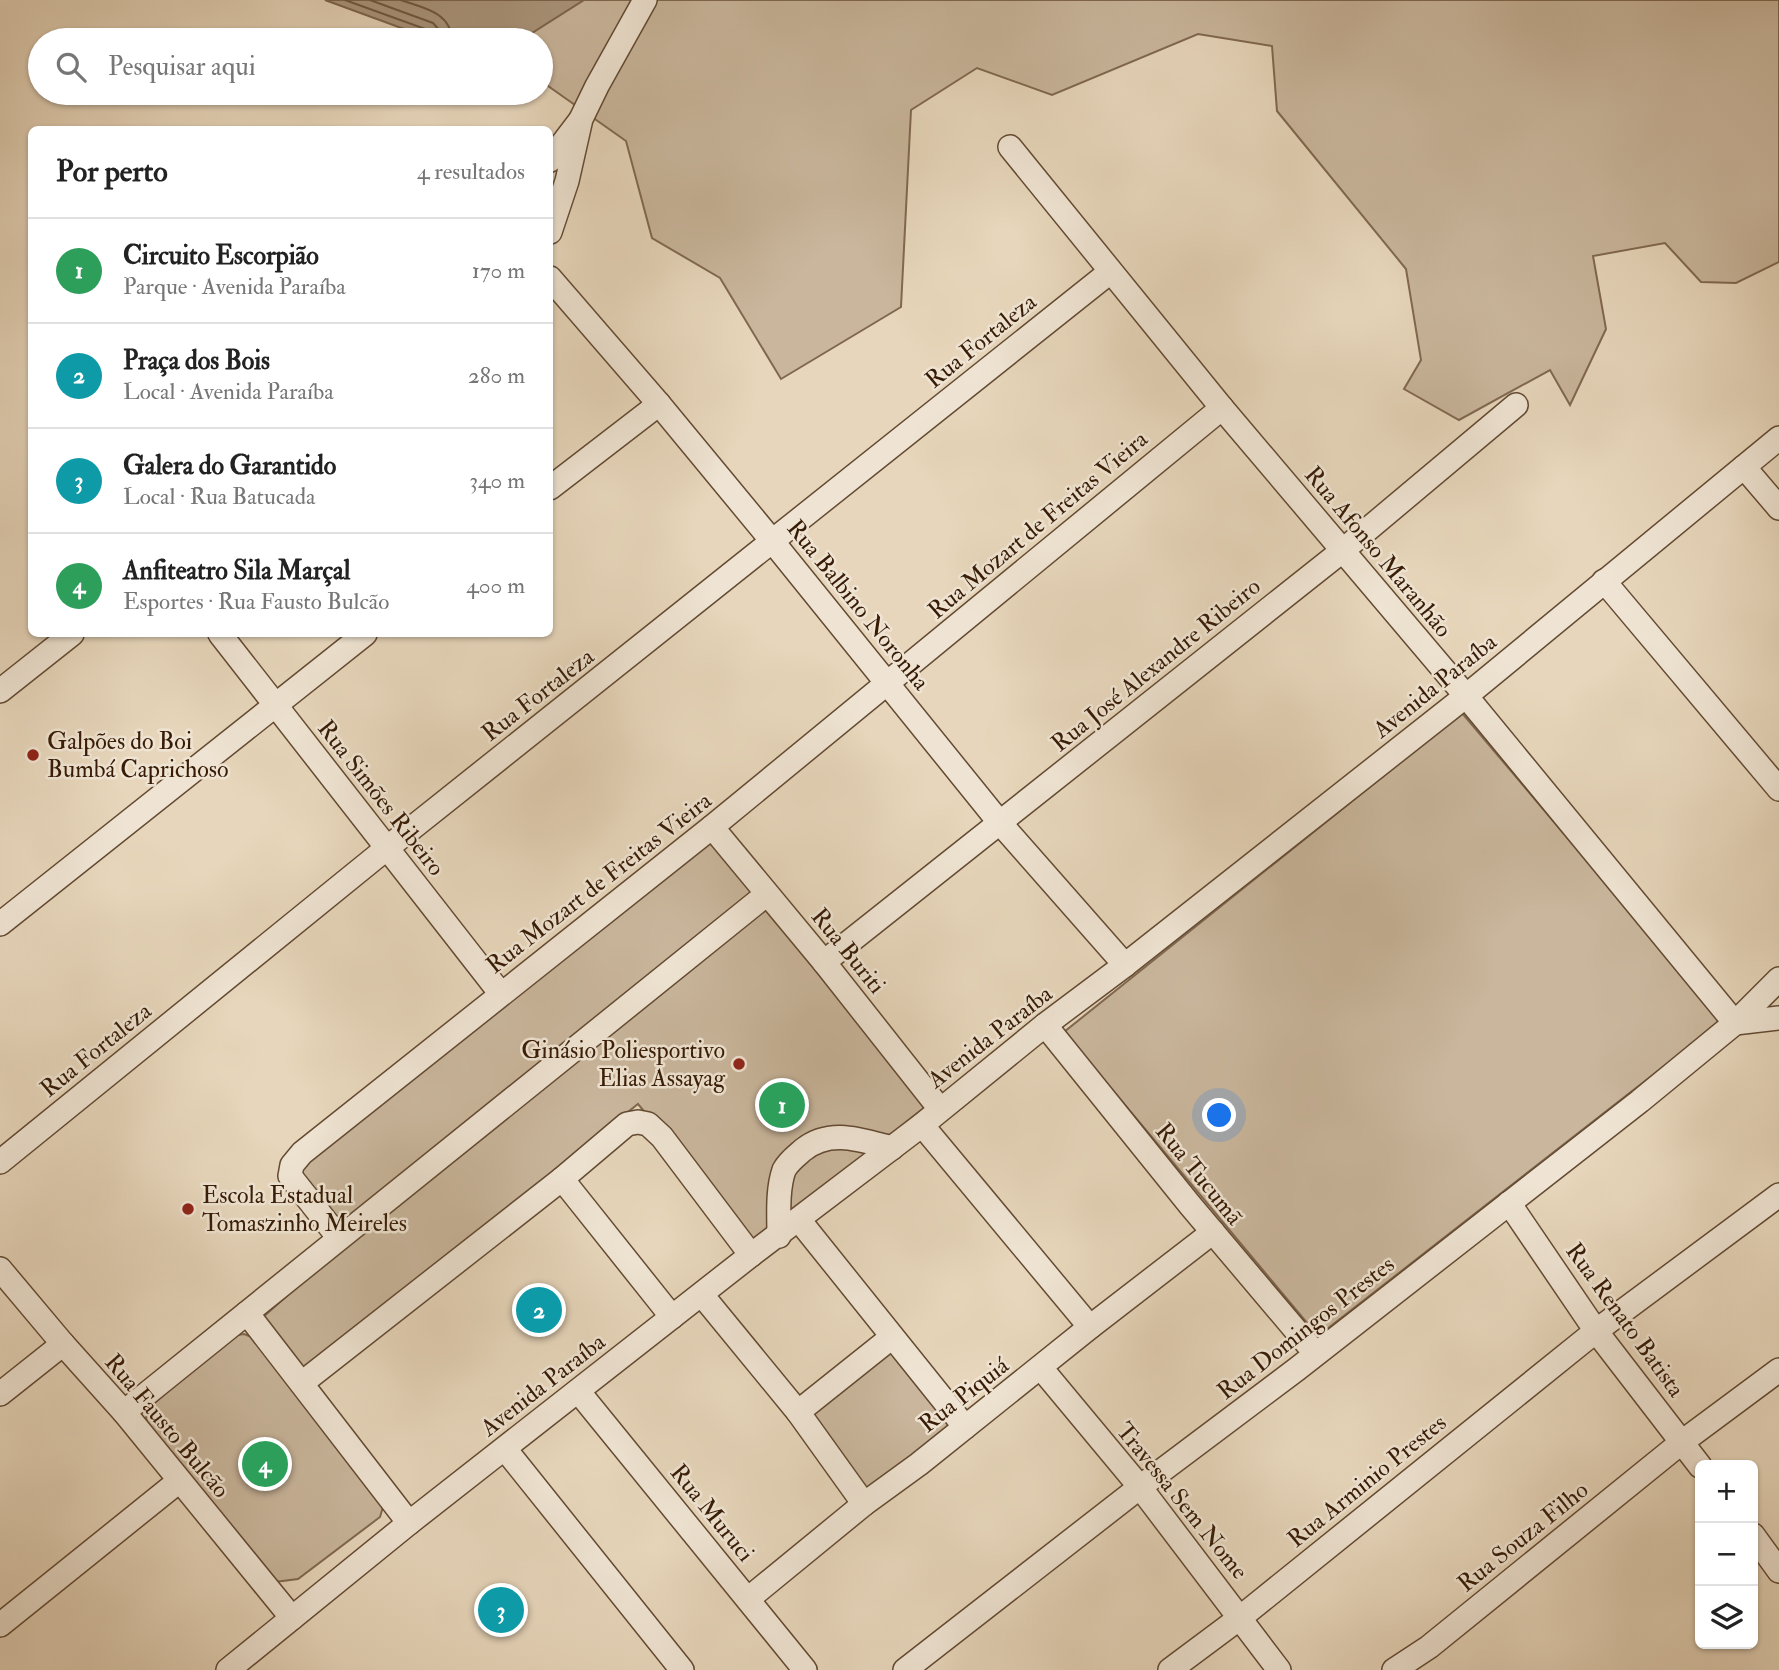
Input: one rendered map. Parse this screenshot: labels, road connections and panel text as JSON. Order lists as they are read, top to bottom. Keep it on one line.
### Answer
{"streets":{"street":["Rua Fortaleza","Rua Mozart de Freitas Vieira","Rua Afonso Maranhão","Rua Balbino Noronha","Rua José Alexandre Ribeiro","Avenida Paraíba","Rua Simões Ribeiro","Rua Buriti","Rua Tucumã","Rua Renato Batista","Rua Domingos Prestes","Rua Piquiá","Rua Fausto Bulcão","Rua Arminio Prestes","Travessa Sem Nome","Rua Muruci","Rua Souza Filho"]},"crossings":[["Rua Fortaleza","Rua Afonso Maranhão"],["Rua Fortaleza","Rua Balbino Noronha"],["Rua Fortaleza","Rua Simões Ribeiro"],["Rua Mozart de Freitas Vieira","Rua Afonso Maranhão"],["Rua Mozart de Freitas Vieira","Rua Balbino Noronha"],["Rua Mozart de Freitas Vieira","Rua Simões Ribeiro"],["Rua Mozart de Freitas Vieira","Rua Buriti"],["Rua Afonso Maranhão","Rua José Alexandre Ribeiro"],["Rua Afonso Maranhão","Avenida Paraíba"],["Rua Afonso Maranhão","Rua Domingos Prestes"],["Rua Balbino Noronha","Rua José Alexandre Ribeiro"],["Rua Balbino Noronha","Avenida Paraíba"],["Rua José Alexandre Ribeiro","Rua Buriti"],["Avenida Paraíba","Rua Buriti"],["Avenida Paraíba","Rua Tucumã"],["Avenida Paraíba","Rua Fausto Bulcão"],["Avenida Paraíba","Rua Muruci"],["Rua Tucumã","Rua Domingos Prestes"],["Rua Tucumã","Rua Piquiá"],["Rua Renato Batista","Rua Domingos Prestes"],["Rua Renato Batista","Rua Arminio Prestes"],["Rua Renato Batista","Rua Souza Filho"],["Rua Domingos Prestes","Travessa Sem Nome"],["Rua Piquiá","Travessa Sem Nome"],["Rua Piquiá","Rua Muruci"],["Rua Arminio Prestes","Travessa Sem Nome"]],"places":["Galpões do Boi Bumbá Caprichoso","Ginásio Poliesportivo Elias Assayag","Escola Estadual Tomaszinho Meireles"],"page":{"search":"Pesquisar aqui","heading":["Por perto","4 resultados"],"list":[{"mark":"1","name":"Circuito Escorpião","note":"Parque · Avenida Paraíba","value":"170 m"},{"mark":"2","name":"Praça dos Bois","note":"Local · Avenida Paraíba","value":"280 m"},{"mark":"3","name":"Galera do Garantido","note":"Local · Rua Batucada","value":"340 m"},{"mark":"4","name":"Anfiteatro Sila Marçal","note":"Esportes · Rua Fausto Bulcão","value":"400 m"}],"pins":["1","2","4","3"],"map_buttons":["+","−"]}}
